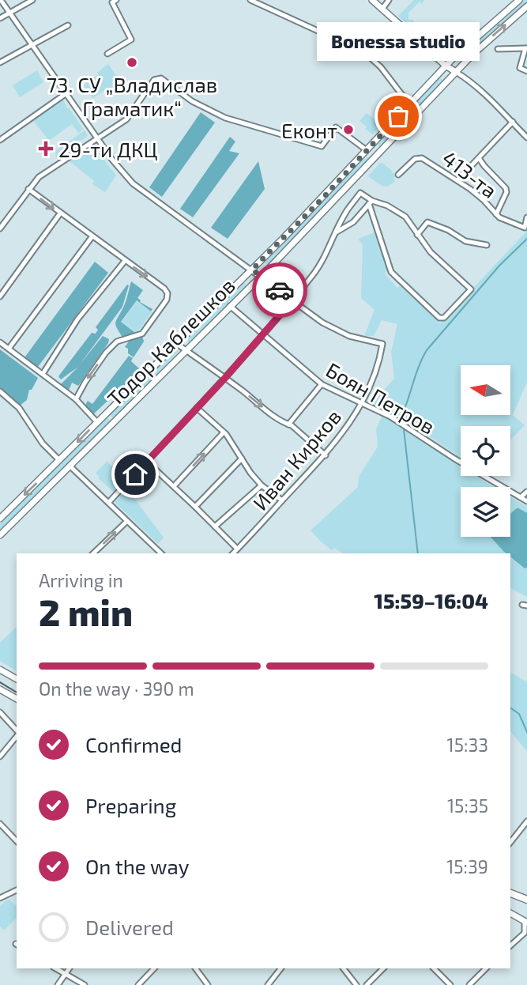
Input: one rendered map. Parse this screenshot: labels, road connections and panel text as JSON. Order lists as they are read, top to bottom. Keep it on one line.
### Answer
{"streets":{"main road":["Тодор Каблешков"],"street":["413-та","Боян Петров","Иван Кирков"]},"crossings":[["Тодор Каблешков","Боян Петров"],["Боян Петров","Иван Кирков"]],"places":{"other":["73. СУ „Владислав Граматик“","Bonessa studio","Еконт"],"health":["29-ти ДКЦ"]},"north":"left","page":{"bubble":"Bonessa studio","heading":["2 min","Arriving in","15:59–16:04"],"bar":"On the way · 390 m","list":[["Confirmed","15:33"],["Preparing","15:35"],["On the way","15:39"],"Delivered"]}}
